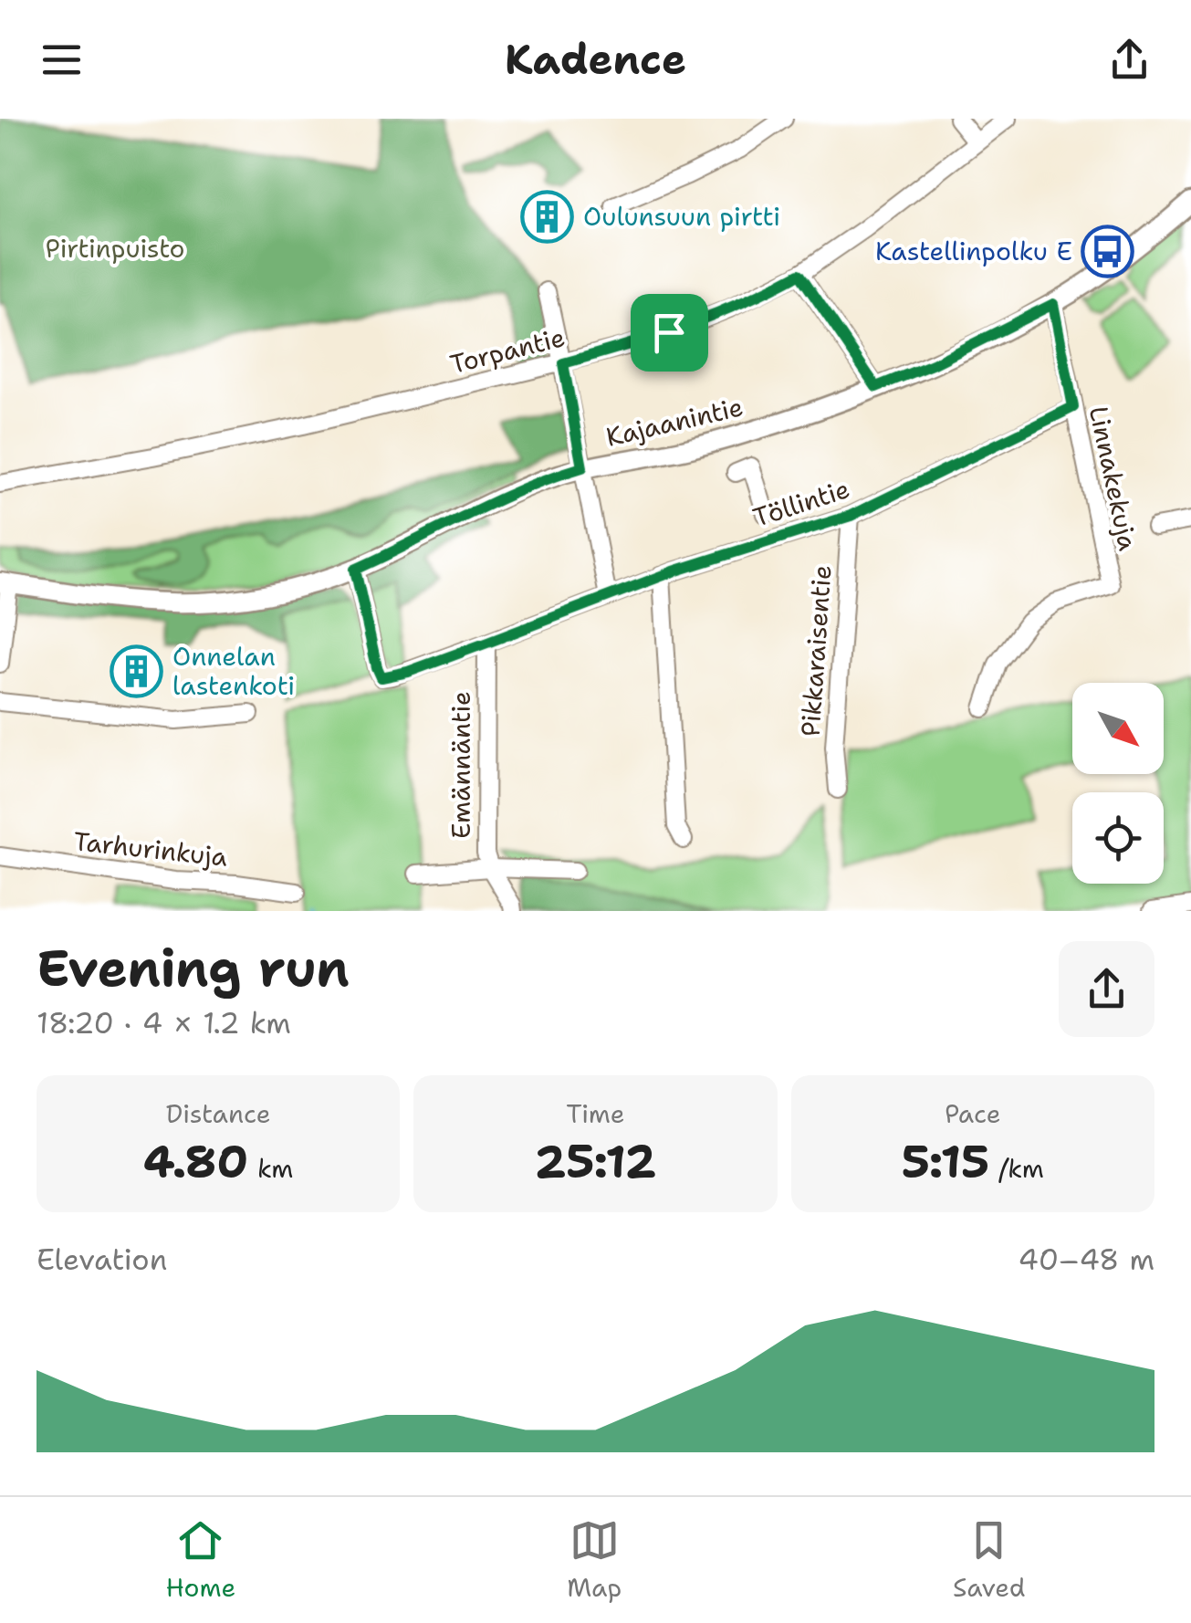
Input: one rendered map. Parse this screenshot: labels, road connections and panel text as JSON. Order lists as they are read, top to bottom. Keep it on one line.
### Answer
{"streets":{"main road":["Kajaanintie"],"street":["Torpantie","Linnakekuja","Töllintie","Pikkaraisentie","Emännäntie","Tarhurinkuja"]},"crossings":[["Kajaanintie","Linnakekuja"],["Kajaanintie","Töllintie"],["Linnakekuja","Töllintie"],["Töllintie","Pikkaraisentie"],["Töllintie","Emännäntie"]],"parks":["Pirtinpuisto"],"places":{"building":["Oulunsuun pirtti","Onnelan lastenkoti"],"bus stop":["Kastellinpolku E"]},"north":"bottom right","page":{"header":"Kadence","heading":["Evening run","18:20 · 4 × 1.2 km"],"stats":[["Distance","4.80 km"],["Time","25:12"],["Pace","5:15 /km"]],"chart":["Elevation","40–48 m"],"tabs":["Home","Map","Saved"]}}
